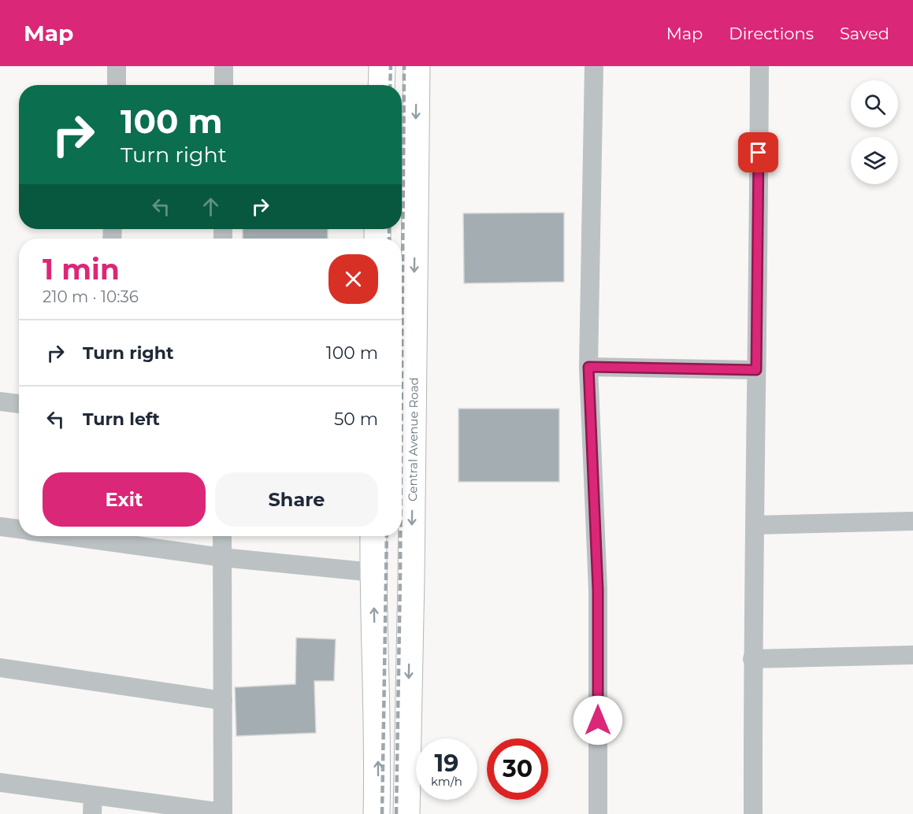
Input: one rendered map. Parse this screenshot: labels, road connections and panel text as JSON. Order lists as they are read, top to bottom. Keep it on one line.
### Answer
{"streets":{"main road":["Central Avenue Road"]},"page":{"header":"Map","nav":["Map","Directions","Saved"],"turn":["100 m","Turn right"],"heading":["1 min","210 m · 10:36"],"list":[{"name":"Turn right","value":"100 m"},{"name":"Turn left","value":"50 m"}],"buttons":["Exit","Share"],"speed":"19 km/h","limit":"30"}}
